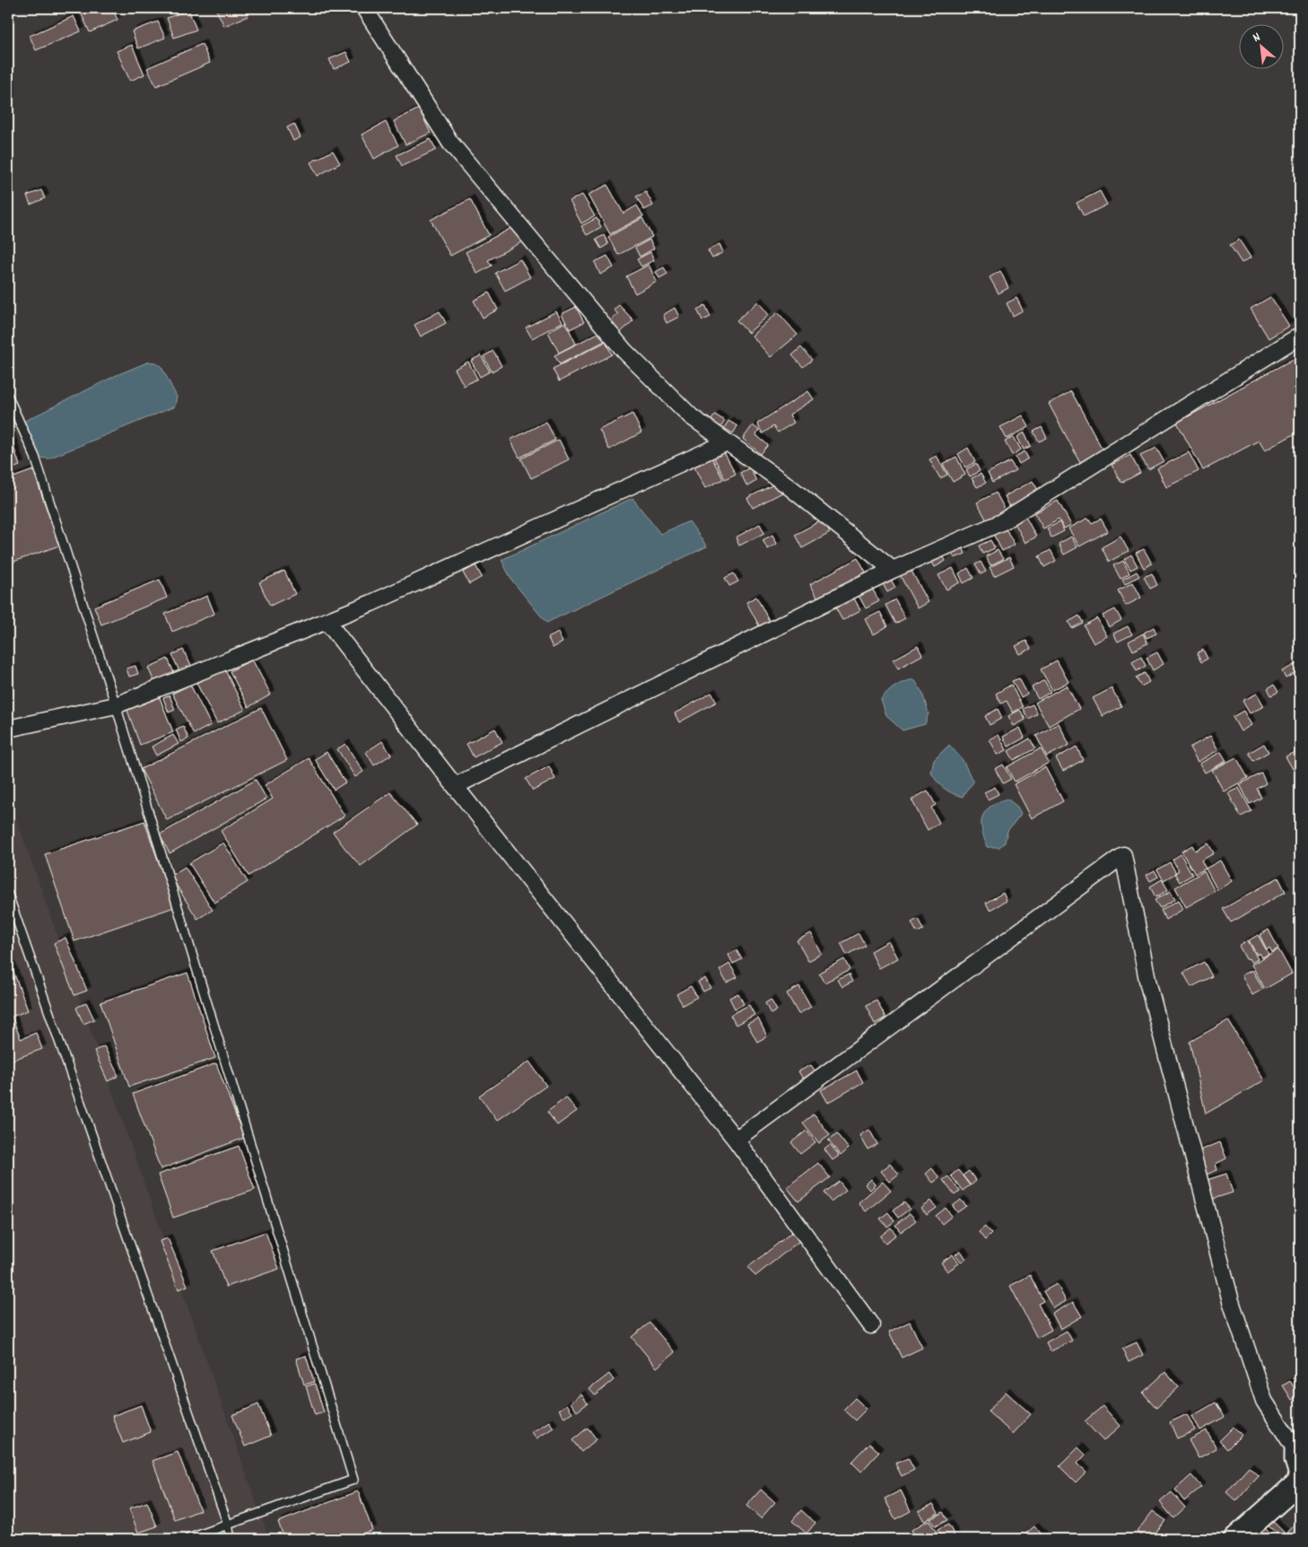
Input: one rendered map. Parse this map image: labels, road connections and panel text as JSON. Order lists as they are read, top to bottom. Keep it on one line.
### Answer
{"north":"top left"}
